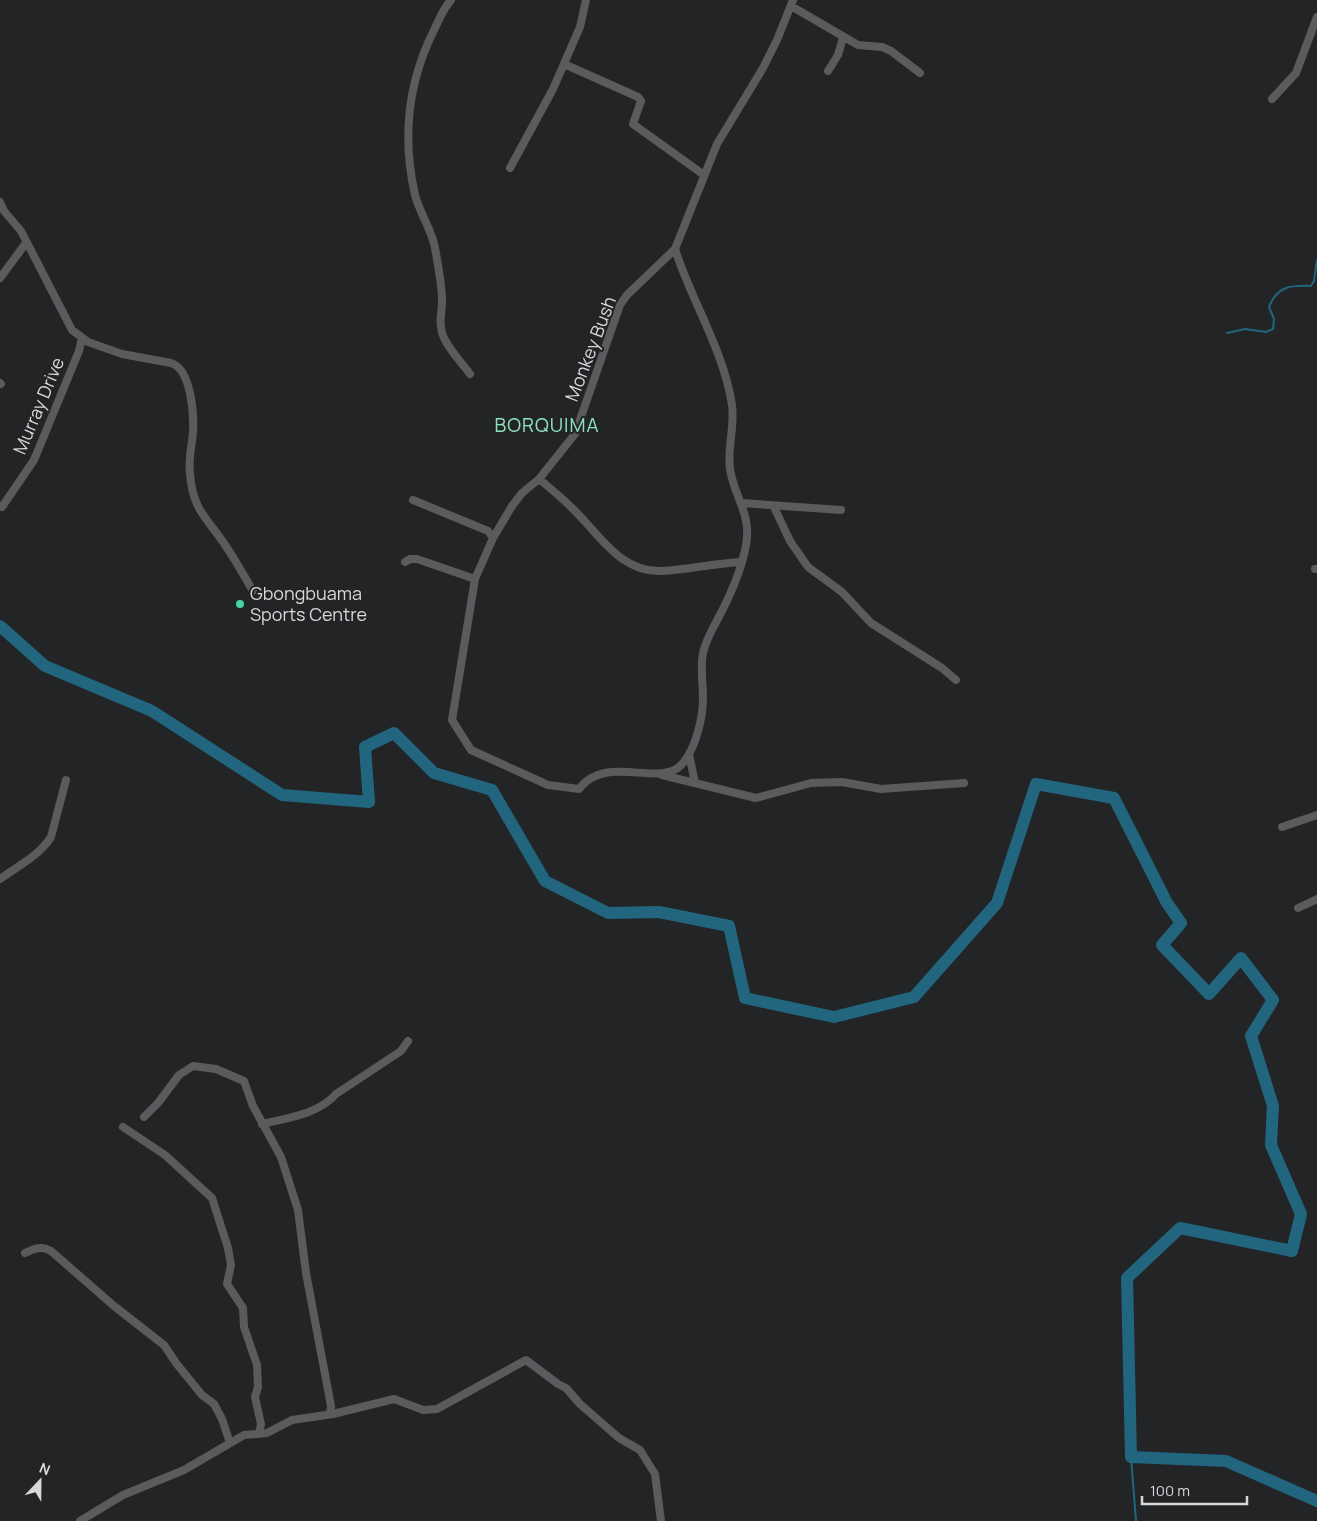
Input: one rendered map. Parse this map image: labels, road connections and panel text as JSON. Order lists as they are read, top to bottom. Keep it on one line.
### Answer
{"streets":{"street":["Monkey Bush","Murray Drive"]},"districts":["BORQUIMA"],"places":["Gbongbuama Sports Centre"],"scale_bar":"100 m","north":"top"}
